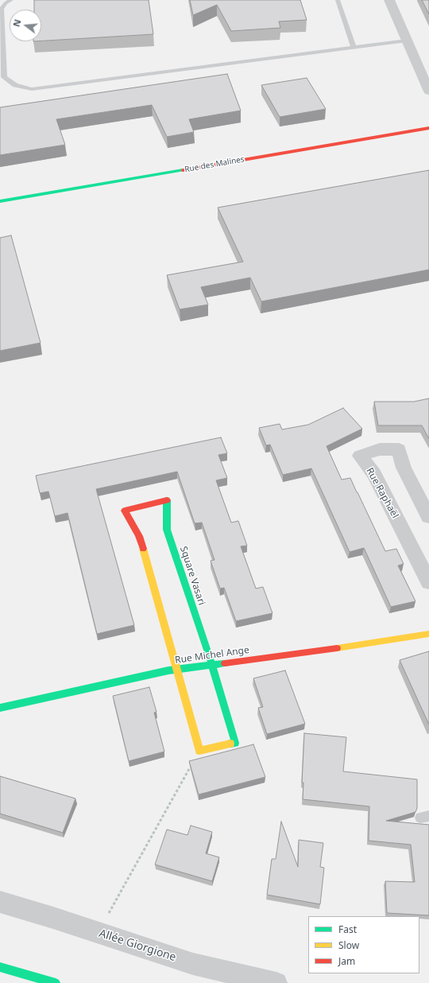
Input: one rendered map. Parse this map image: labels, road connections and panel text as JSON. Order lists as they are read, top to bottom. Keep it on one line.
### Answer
{"streets":{"street":["Rue des Malines","Rue Raphaël","Square Vasari","Rue Michel Ange","Allée Giorgione"]},"crossings":[["Square Vasari","Rue Michel Ange"]],"legend":["Fast","Slow","Jam"],"north":"left"}
